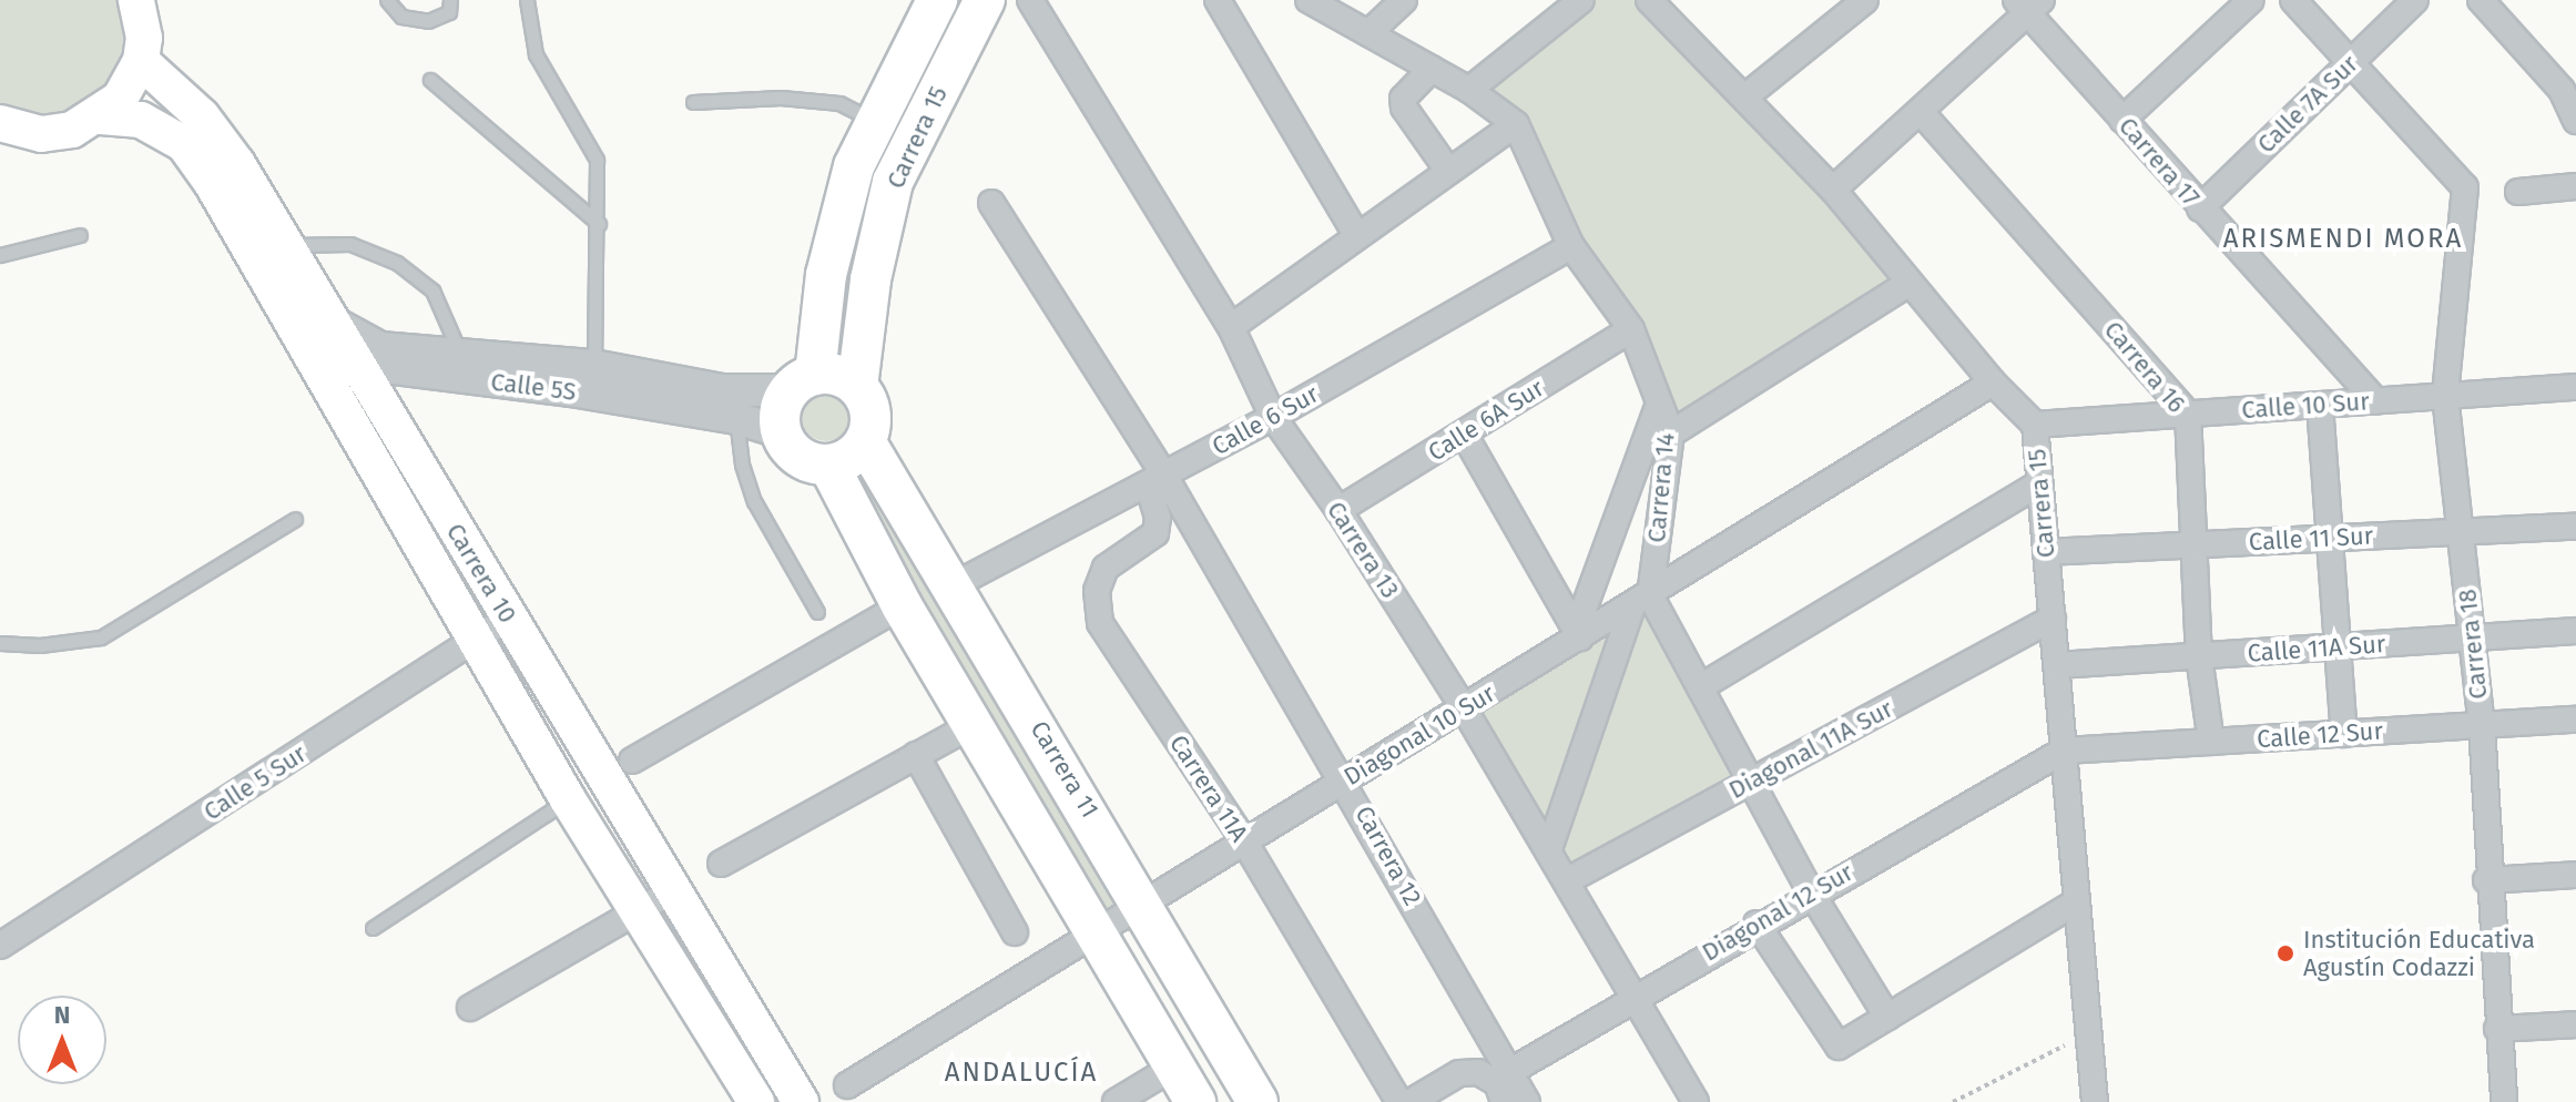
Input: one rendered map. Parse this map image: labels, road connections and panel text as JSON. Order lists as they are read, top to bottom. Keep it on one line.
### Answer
{"streets":{"main road":["Carrera 15","Carrera 10","Carrera 11"],"street":["Calle 7A Sur","Carrera 17","Carrera 16","Calle 5S","Calle 10 Sur","Calle 6 Sur","Calle 6A Sur","Carrera 14","Calle 11 Sur","Carrera 13","Carrera 18","Calle 11A Sur","Diagonal 10 Sur","Calle 12 Sur","Diagonal 11A Sur","Calle 5 Sur","Carrera 11A","Carrera 12","Diagonal 12 Sur"]},"crossings":[["Calle 7A Sur","Carrera 17"],["Calle 7A Sur","Carrera 18"],["Carrera 15","Calle 5S"],["Carrera 15","Calle 10 Sur"],["Carrera 15","Calle 11 Sur"],["Carrera 15","Calle 11A Sur"],["Carrera 15","Diagonal 10 Sur"],["Carrera 15","Calle 12 Sur"],["Carrera 15","Diagonal 11A Sur"],["Carrera 15","Carrera 11"],["Carrera 15","Diagonal 12 Sur"],["Carrera 17","Calle 10 Sur"],["Carrera 16","Calle 10 Sur"],["Carrera 16","Calle 11 Sur"],["Carrera 16","Calle 11A Sur"],["Carrera 16","Calle 12 Sur"],["Calle 5S","Carrera 10"],["Calle 5S","Carrera 11"],["Calle 10 Sur","Carrera 18"],["Calle 6 Sur","Carrera 14"],["Calle 6 Sur","Carrera 13"],["Calle 6 Sur","Carrera 11"],["Calle 6 Sur","Carrera 11A"],["Calle 6 Sur","Carrera 12"],["Calle 6A Sur","Carrera 14"],["Calle 6A Sur","Carrera 13"],["Carrera 14","Carrera 13"],["Carrera 14","Diagonal 10 Sur"],["Calle 11 Sur","Carrera 18"],["Carrera 13","Diagonal 10 Sur"],["Carrera 13","Diagonal 11A Sur"],["Carrera 13","Diagonal 12 Sur"],["Carrera 10","Calle 5 Sur"],["Carrera 18","Calle 11A Sur"],["Carrera 18","Calle 12 Sur"],["Diagonal 10 Sur","Carrera 11"],["Diagonal 10 Sur","Carrera 11A"],["Diagonal 10 Sur","Carrera 12"],["Calle 12 Sur","Diagonal 12 Sur"],["Carrera 11A","Carrera 12"],["Carrera 12","Diagonal 12 Sur"]],"districts":["ARISMENDI MORA","ANDALUCÍA"],"places":["Institución Educativa Agustín Codazzi"],"north":"top"}
